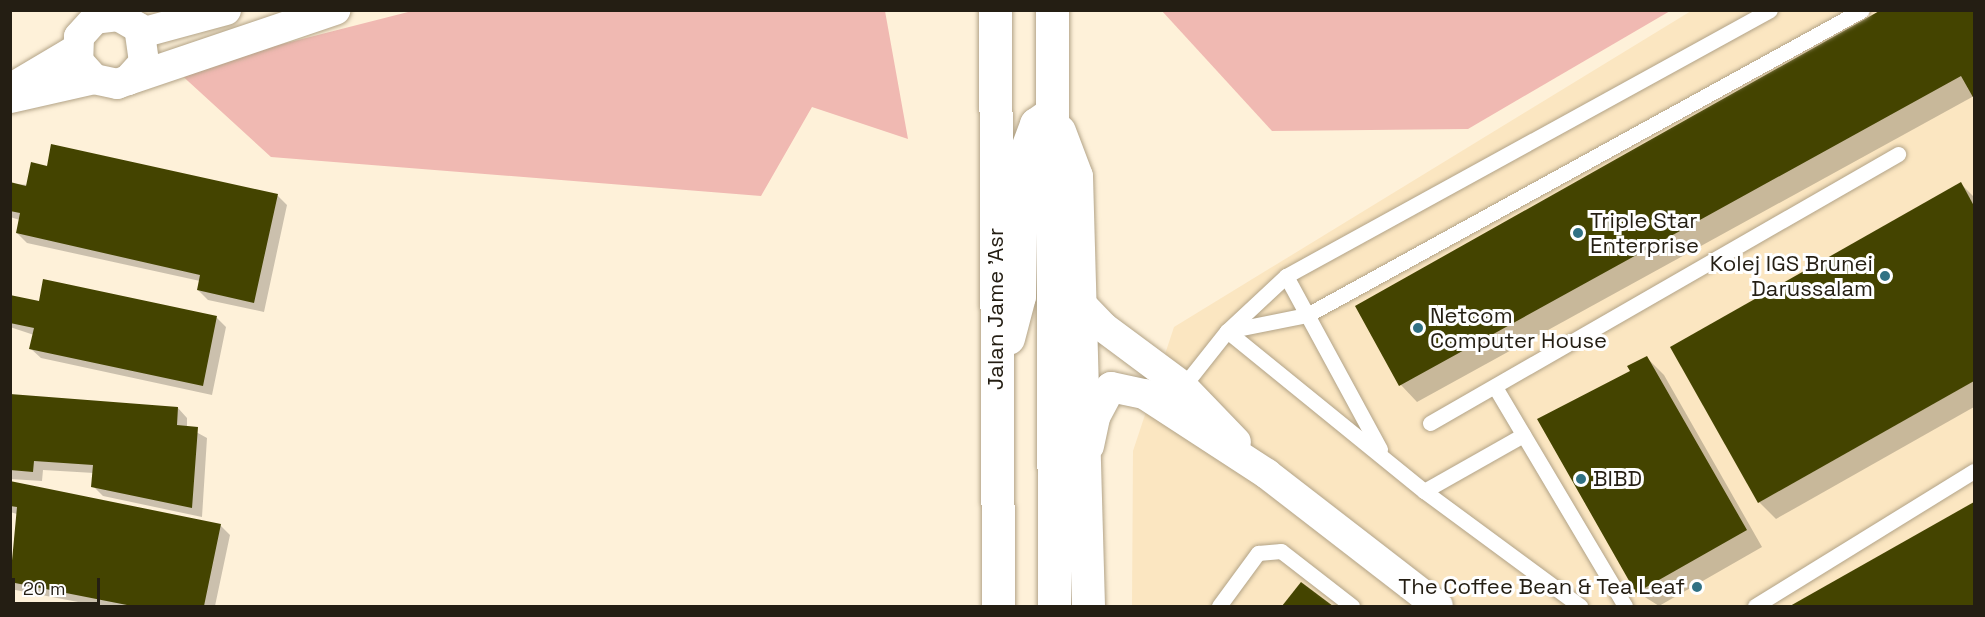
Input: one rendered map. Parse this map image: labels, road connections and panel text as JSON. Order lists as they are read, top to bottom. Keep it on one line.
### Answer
{"streets":{"main road":["Jalan Jame 'Asr"]},"places":["Triple Star Enterprise","Kolej IGS Brunei Darussalam","Netcom Computer House","BIBD","The Coffee Bean & Tea Leaf"],"scale_bar":"20 m"}
